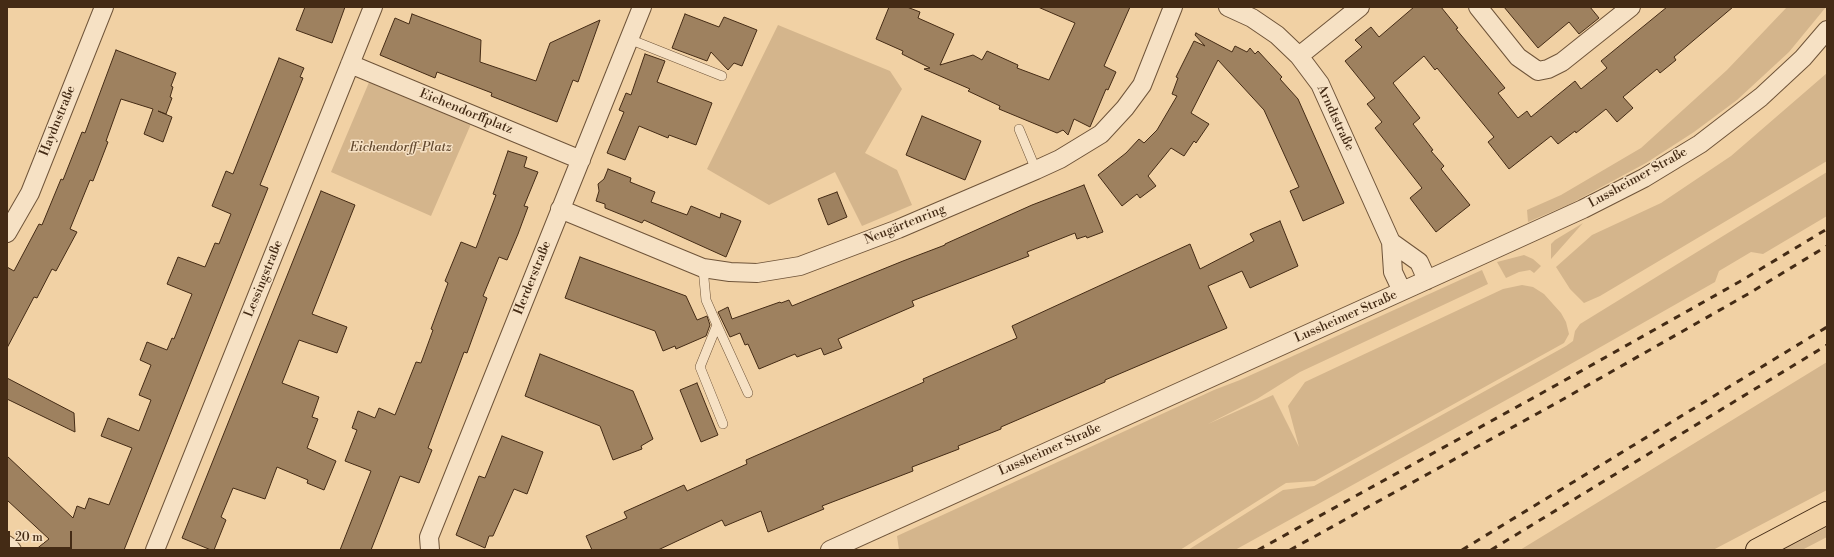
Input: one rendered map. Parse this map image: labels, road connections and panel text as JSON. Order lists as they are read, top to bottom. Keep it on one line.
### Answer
{"streets":{"street":["Eichendorffplatz","Arndtstraße","Haydnstraße","Lussheimer Straße","Neugärtenring","Herderstraße","Lessingstraße"]},"crossings":[["Eichendorffplatz","Herderstraße"],["Eichendorffplatz","Lessingstraße"],["Arndtstraße","Lussheimer Straße"],["Neugärtenring","Herderstraße"]],"parks":["Eichendorff-Platz"],"scale_bar":"20 m"}
